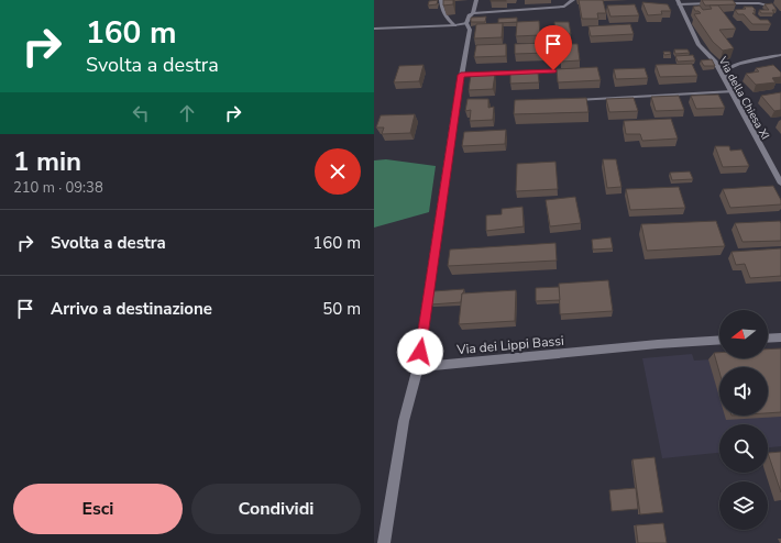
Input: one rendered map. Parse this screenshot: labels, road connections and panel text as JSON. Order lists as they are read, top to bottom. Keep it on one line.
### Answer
{"streets":{"street":["Via della Chiesa XI","Via dei Lippi Bassi"]},"north":"left","page":{"turn":["160 m","Svolta a destra"],"heading":["1 min","210 m · 09:38"],"list":[{"name":"Svolta a destra","value":"160 m"},{"name":"Arrivo a destinazione","value":"50 m"}],"buttons":["Esci","Condividi"]}}
